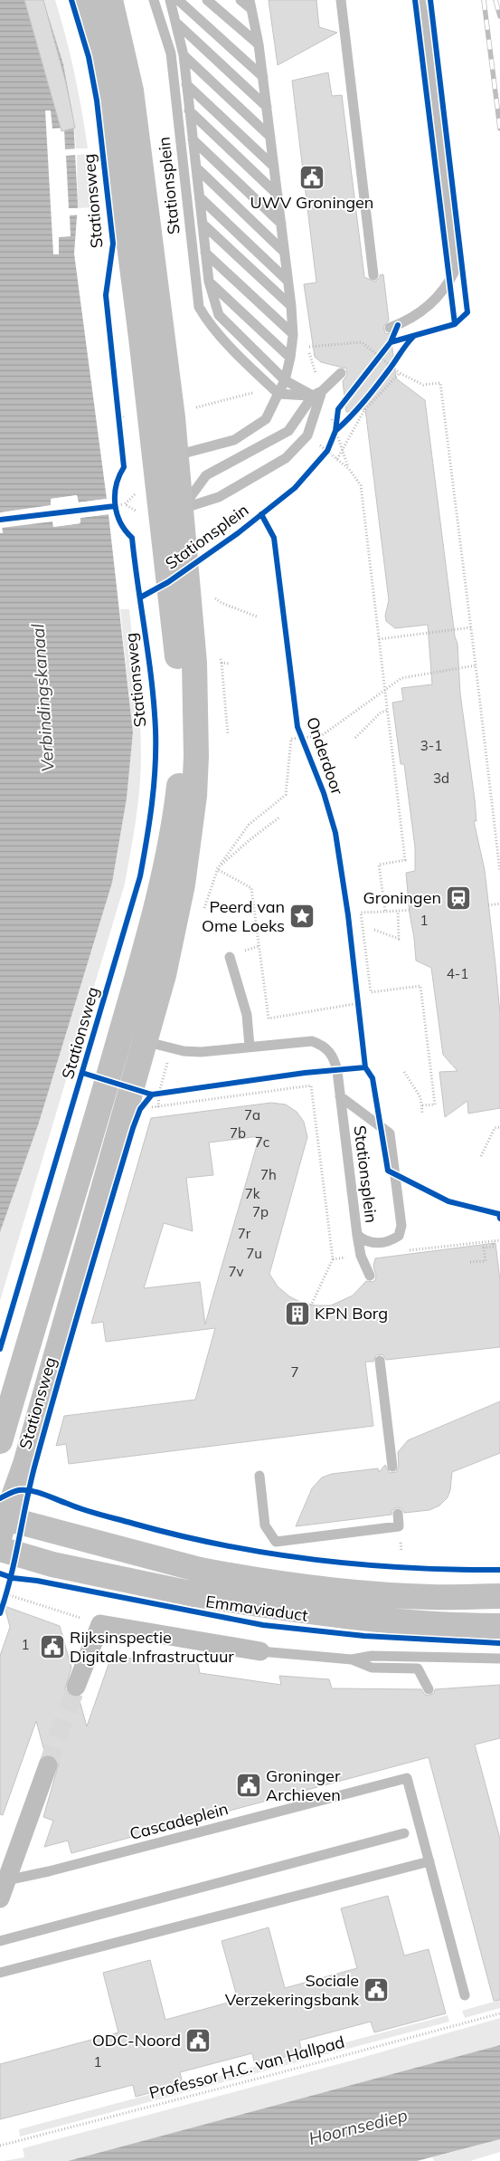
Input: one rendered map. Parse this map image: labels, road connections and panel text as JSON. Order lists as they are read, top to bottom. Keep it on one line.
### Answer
{"streets":{"main road":["Stationsweg","Emmaviaduct"],"lane":["Stationsplein","Cascadeplein"],"path":["Professor H.C. van Hallpad"],"cycle path":["Onderdoor"]},"crossings":[["Stationsplein","Stationsweg"],["Stationsweg","Emmaviaduct"]],"water":["Verbindingskanaal","Hoornsediep"],"places":{"public building":["UWV Groningen","Rijksinspectie Digitale Infrastructuur","Groninger Archieven","Sociale Verzekeringsbank","ODC-Noord"],"station":["Groningen"],"place":["Peerd van Ome Loeks"],"building":["KPN Borg"]},"house_numbers":["3-1","3d","1","4-1","7a","7b","7c","7h","7k","7p","7r","7u","7v","7","1","1"]}
